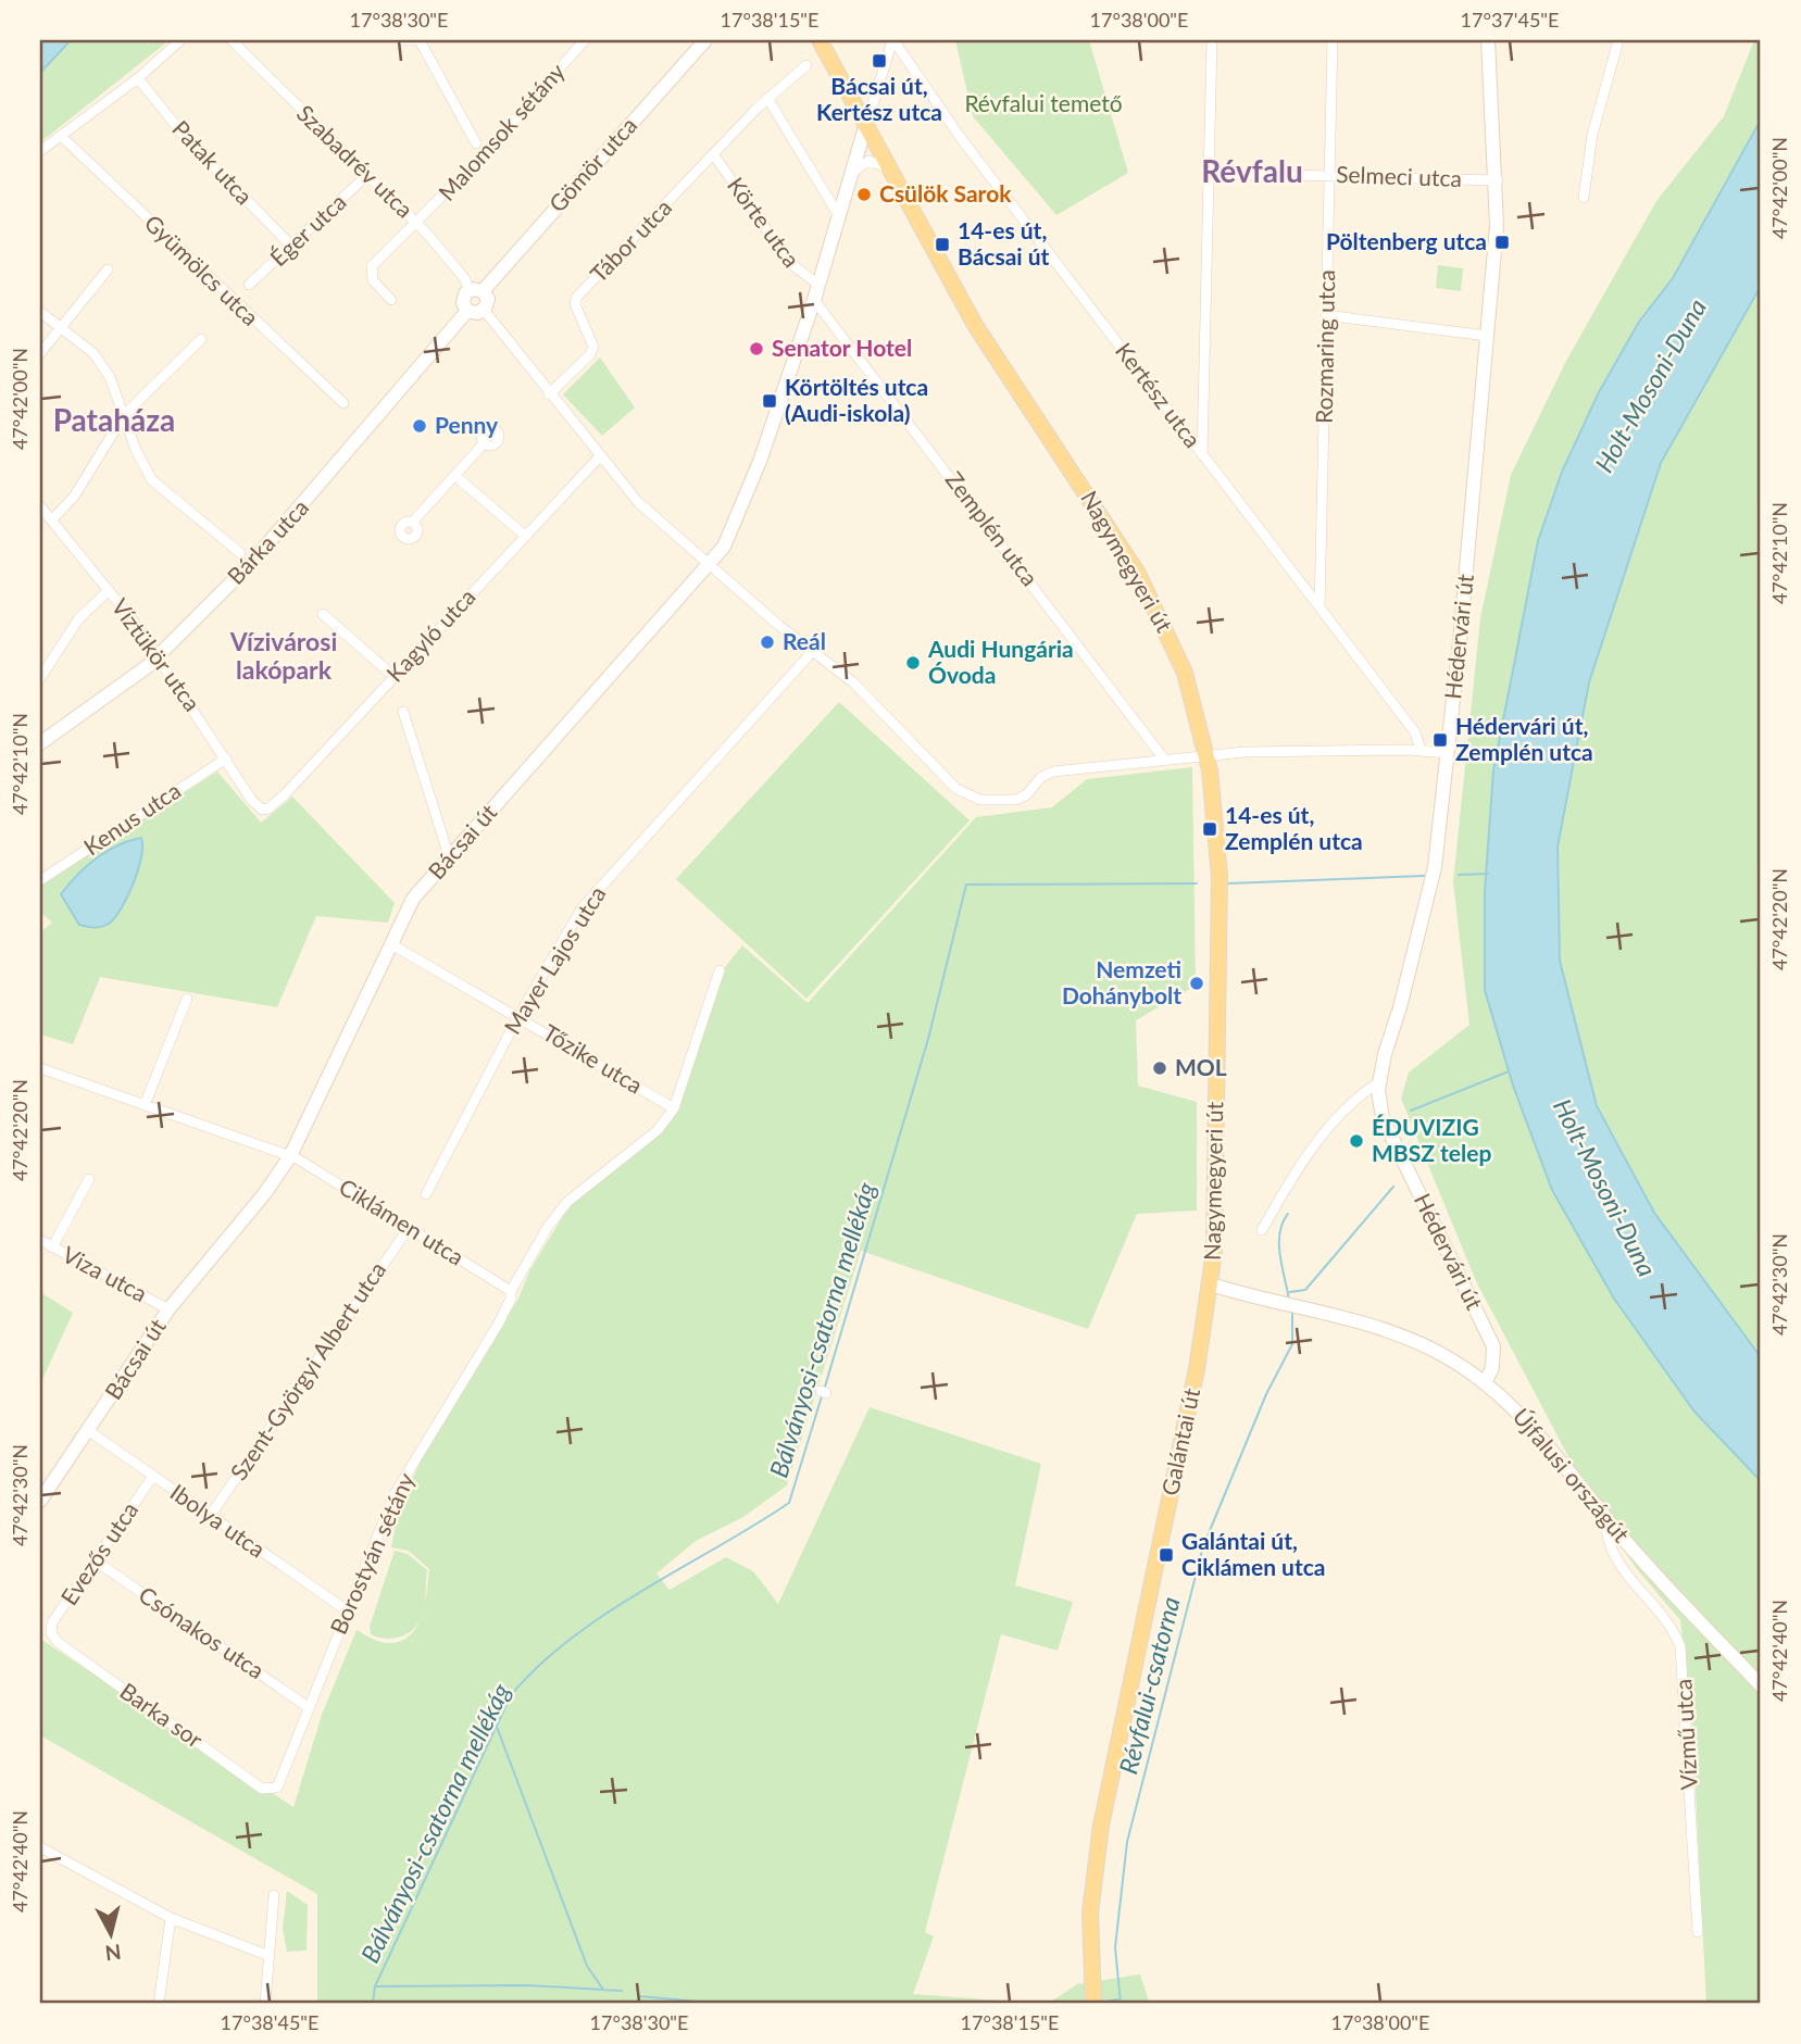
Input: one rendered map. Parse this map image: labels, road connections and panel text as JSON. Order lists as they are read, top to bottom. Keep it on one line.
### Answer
{"streets":{"main road":["Nagymegyeri út","Galántai út"],"street":["Malomsok sétány","Szabadrév utca","Patak utca","Gömör utca","Selmeci utca","Körte utca","Éger utca","Tábor utca","Gyümölcs utca","Rozmaring utca","Kertész utca","Zemplén utca","Bárka utca","Kagyló utca","Hédervári út","Víztükör utca","Kenus utca","Bácsai út","Mayer Lajos utca","Tőzike utca","Ciklámen utca","Viza utca","Szent-Györgyi Albert utca","Újfalusi országút","Ibolya utca","Evezős utca","Borostyán sétány","Csónakos utca","Barka sor","Vízmű utca"]},"crossings":[["Malomsok sétány","Szabadrév utca"],["Szabadrév utca","Gömör utca"],["Szabadrév utca","Éger utca"],["Szabadrév utca","Bárka utca"],["Patak utca","Éger utca"],["Gömör utca","Bárka utca"],["Selmeci utca","Rozmaring utca"],["Selmeci utca","Hédervári út"],["Körte utca","Tábor utca"],["Körte utca","Bácsai út"],["Rozmaring utca","Kertész utca"],["Kertész utca","Bácsai út"],["Zemplén utca","Bácsai út"],["Bárka utca","Víztükör utca"],["Nagymegyeri út","Bácsai út"],["Nagymegyeri út","Galántai út"],["Nagymegyeri út","Újfalusi országút"],["Kagyló utca","Víztükör utca"],["Hédervári út","Újfalusi országút"],["Víztükör utca","Kenus utca"],["Bácsai út","Tőzike utca"],["Bácsai út","Ciklámen utca"],["Bácsai út","Viza utca"],["Bácsai út","Ibolya utca"],["Mayer Lajos utca","Tőzike utca"],["Tőzike utca","Borostyán sétány"],["Ciklámen utca","Szent-Györgyi Albert utca"],["Ciklámen utca","Borostyán sétány"],["Szent-Györgyi Albert utca","Ibolya utca"],["Galántai út","Újfalusi országút"],["Újfalusi országút","Vízmű utca"],["Ibolya utca","Evezős utca"],["Ibolya utca","Borostyán sétány"],["Evezős utca","Csónakos utca"],["Evezős utca","Barka sor"],["Borostyán sétány","Csónakos utca"],["Borostyán sétány","Barka sor"]],"districts":["Révfalu","Pataháza","Vízivárosi lakópark"],"water":["Holt-Mosoni-Duna","Bálványosi-csatorna mellékág","Révfalui-csatorna"],"parks":["Révfalui temető"],"places":{"transit":["Bácsai út, Kertész utca","Pöltenberg utca","14-es út, Bácsai út","Körtöltés utca (Audi-iskola)","Hédervári út, Zemplén utca","14-es út, Zemplén utca","Galántai út, Ciklámen utca"],"other":["Csülök Sarok","Senator Hotel","Penny","Reál","Audi Hungária Óvoda","Nemzeti Dohánybolt","MOL","ÉDUVIZIG MBSZ telep"]},"north":"bottom","coordinates":["17°38'30\"E","17°38'15\"E","17°38'00\"E","17°37'45\"E","47°42'00\"N","47°42'10\"N","47°42'20\"N","47°42'30\"N","47°42'40\"N","17°38'45\"E"]}
